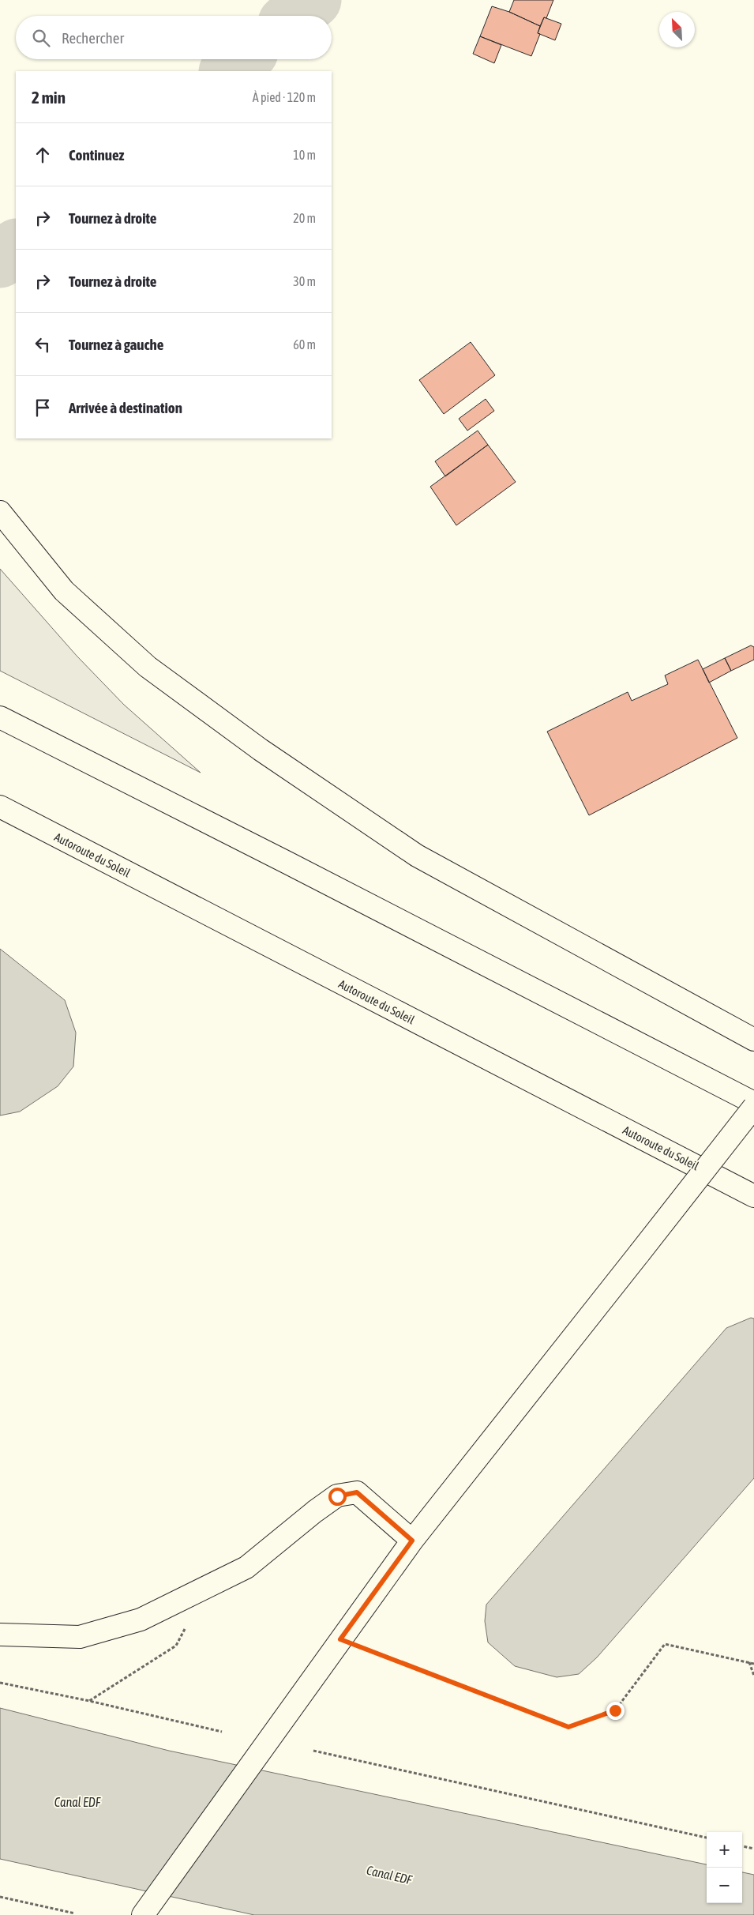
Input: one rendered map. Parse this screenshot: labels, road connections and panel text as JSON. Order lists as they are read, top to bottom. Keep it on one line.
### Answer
{"streets":{"main road":["Autoroute du Soleil"]},"water":["Canal EDF"],"north":"top left","page":{"search":"Rechercher","heading":["2 min","À pied · 120 m"],"list":[["Continuez","10 m"],["Tournez à droite","20 m"],["Tournez à droite","30 m"],["Tournez à gauche","60 m"],"Arrivée à destination"],"map_buttons":["+","−"]}}
